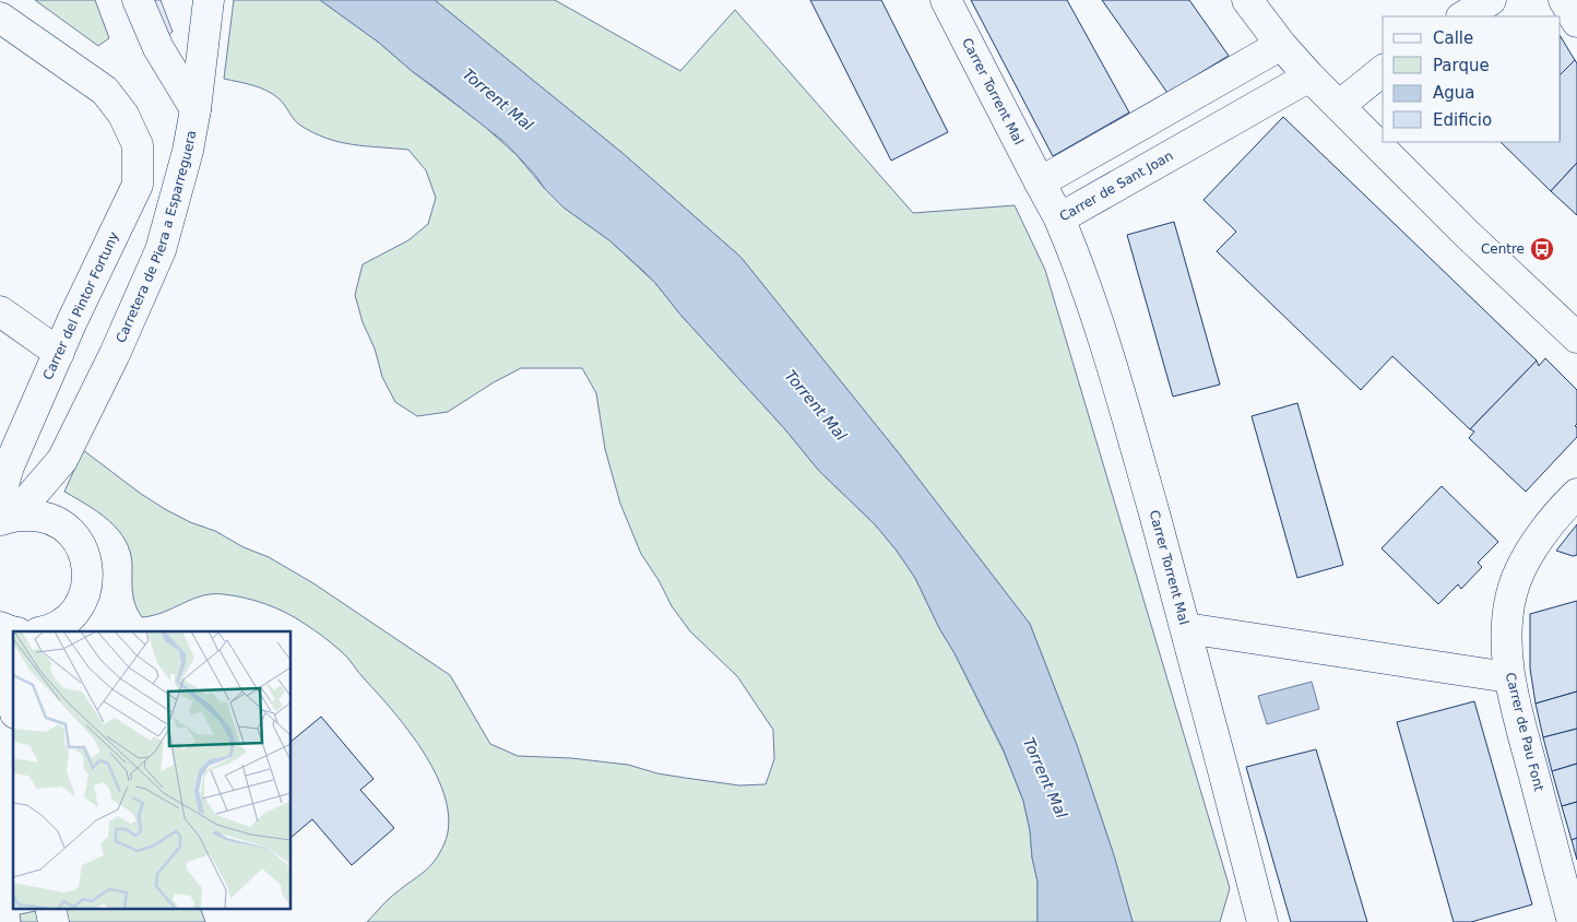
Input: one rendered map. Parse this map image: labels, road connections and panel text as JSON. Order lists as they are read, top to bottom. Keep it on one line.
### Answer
{"streets":{"street":["Carrer Torrent Mal","Carrer de Sant Joan","Carretera de Piera a Esparreguera","Carrer del Pintor Fortuny","Carrer de Pau Font"]},"crossings":[["Carrer Torrent Mal","Carrer de Sant Joan"]],"water":["Torrent Mal"],"places":{"bus stop":["Centre"]},"legend":["Calle","Parque","Agua","Edificio"]}
